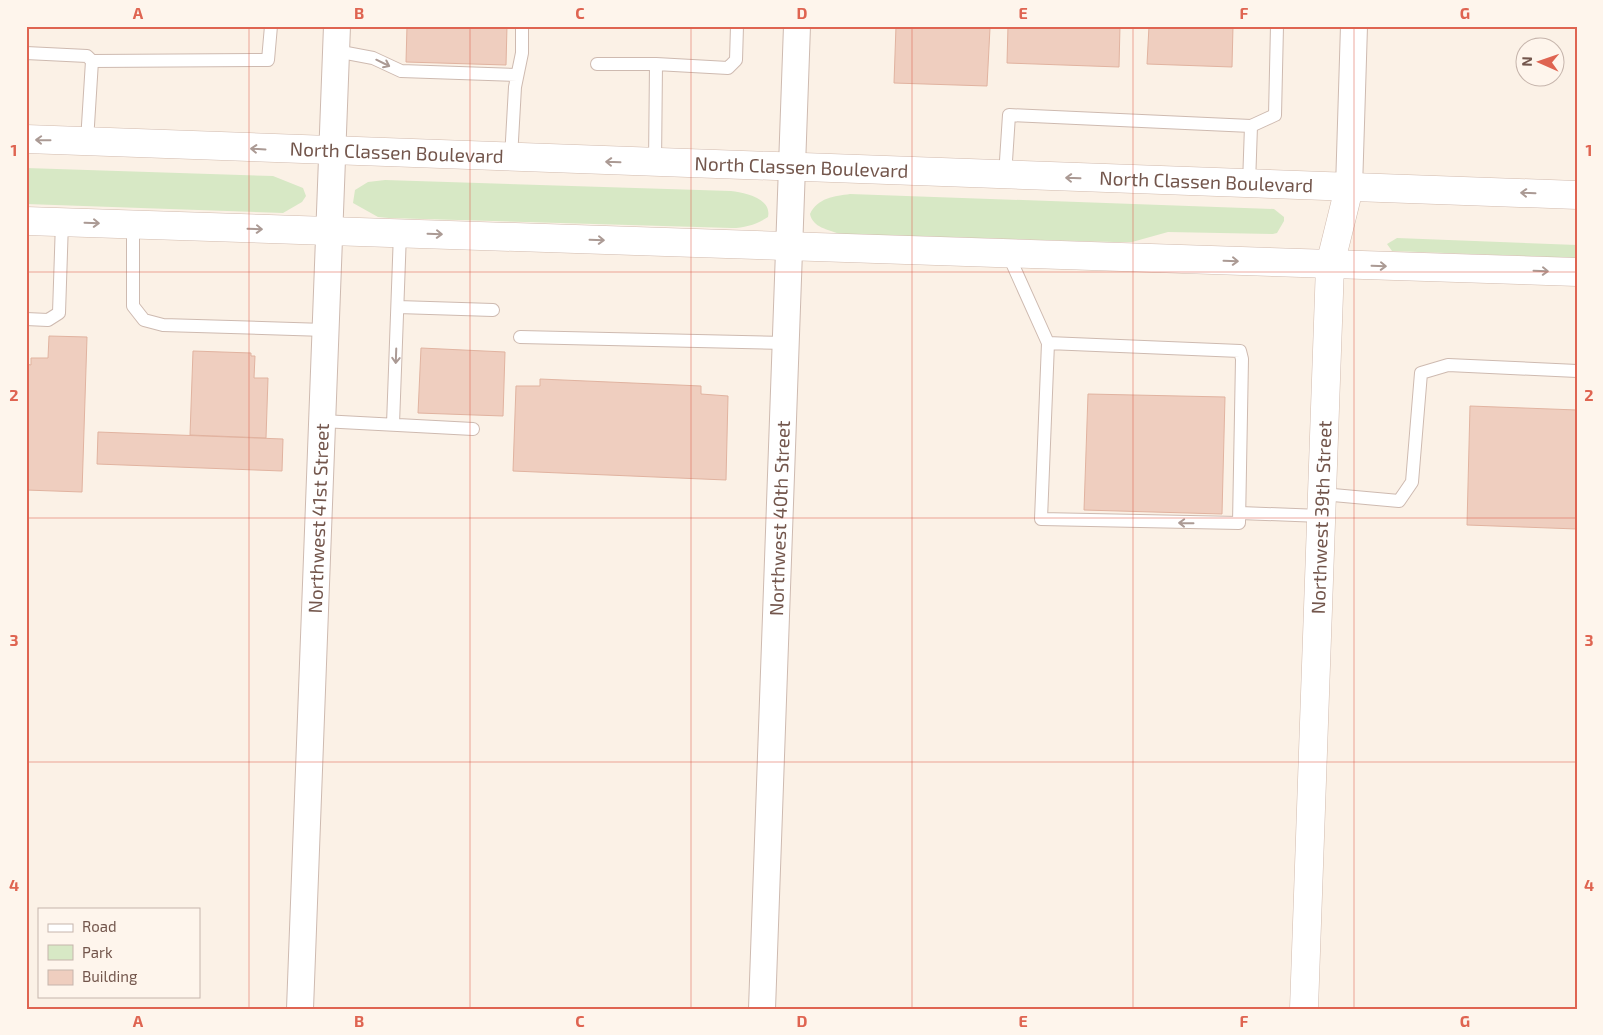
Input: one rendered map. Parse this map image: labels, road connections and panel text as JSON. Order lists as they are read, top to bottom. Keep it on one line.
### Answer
{"streets":{"main road":["North Classen Boulevard","Northwest 39th Street"],"street":["Northwest 41st Street","Northwest 40th Street"]},"crossings":[["North Classen Boulevard","Northwest 39th Street"],["North Classen Boulevard","Northwest 41st Street"],["North Classen Boulevard","Northwest 40th Street"]],"legend":["Road","Park","Building"],"north":"left","grid":{"columns":["A","B","C","D","E","F","G"],"rows":["1","2","3","4"]}}
